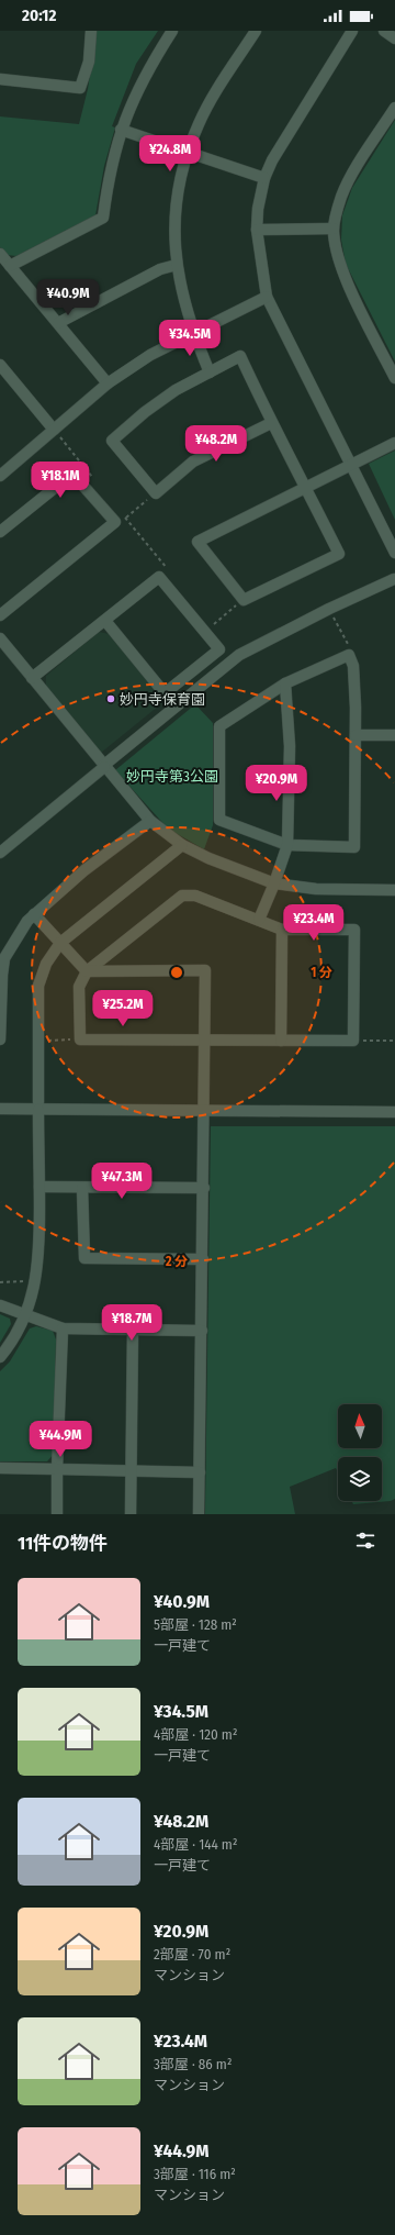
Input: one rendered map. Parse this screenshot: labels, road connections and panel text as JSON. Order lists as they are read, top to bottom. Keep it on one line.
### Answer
{"parks":["妙円寺第3公園"],"places":["妙円寺保育園"],"north":"top","page":{"status":"20:12","price":["¥24.8M","¥40.9M","¥34.5M","¥48.2M","¥18.1M","¥20.9M","¥23.4M","¥25.2M","¥47.3M","¥18.7M","¥44.9M"],"heading":"11件の物件","list":[{"name":"¥40.9M","note":"5部屋 · 128 m² · 一戸建て"},{"name":"¥34.5M","note":"4部屋 · 120 m² · 一戸建て"},{"name":"¥48.2M","note":"4部屋 · 144 m² · 一戸建て"},{"name":"¥20.9M","note":"2部屋 · 70 m² · マンション"},{"name":"¥23.4M","note":"3部屋 · 86 m² · マンション"},{"name":"¥44.9M","note":"3部屋 · 116 m² · マンション"}]},"rings":["1 分","2 分"]}
